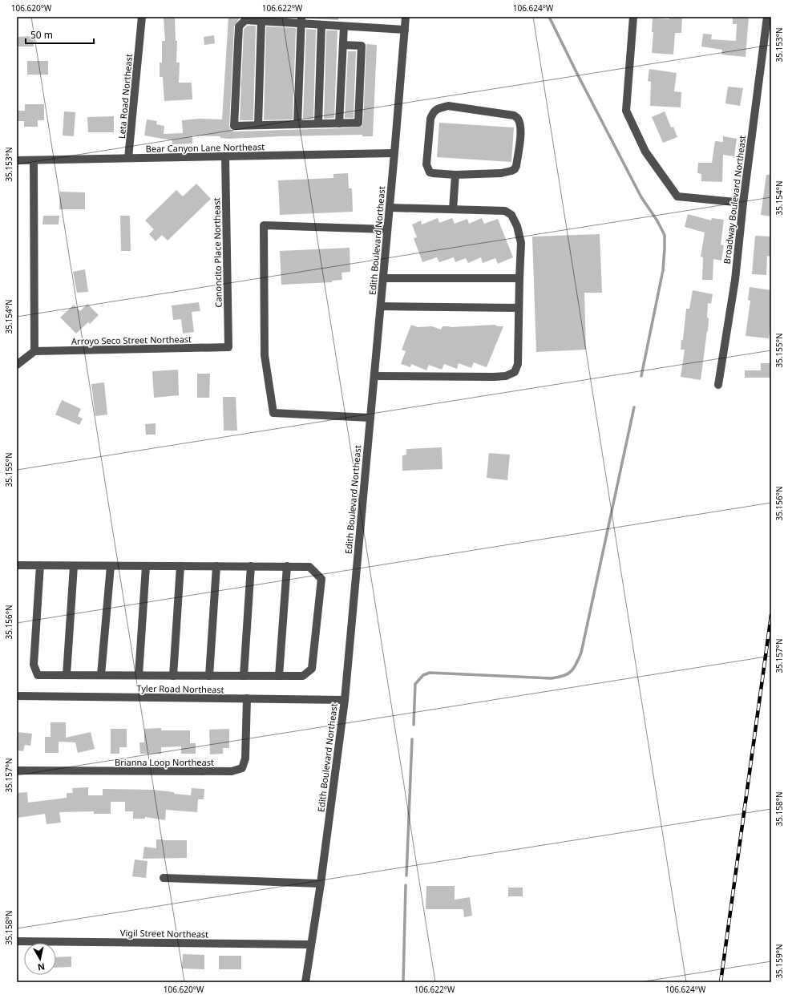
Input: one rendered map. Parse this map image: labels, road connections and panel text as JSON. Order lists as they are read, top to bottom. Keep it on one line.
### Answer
{"streets":{"street":["Leta Road Northeast","Bear Canyon Lane Northeast","Broadway Boulevard Northeast","Edith Boulevard Northeast","Canoncito Place Northeast","Arroyo Seco Street Northeast","Tyler Road Northeast","Brianna Loop Northeast","Vigil Street Northeast"]},"crossings":[["Leta Road Northeast","Bear Canyon Lane Northeast"],["Bear Canyon Lane Northeast","Edith Boulevard Northeast"],["Bear Canyon Lane Northeast","Canoncito Place Northeast"],["Edith Boulevard Northeast","Tyler Road Northeast"],["Edith Boulevard Northeast","Vigil Street Northeast"],["Canoncito Place Northeast","Arroyo Seco Street Northeast"],["Tyler Road Northeast","Brianna Loop Northeast"]],"scale_bar":"50 m","north":"bottom","coordinates":["106.620°W","106.622°W","106.624°W","35.153°N","35.154°N","35.155°N","35.156°N","35.157°N","35.158°N","35.159°N"]}
